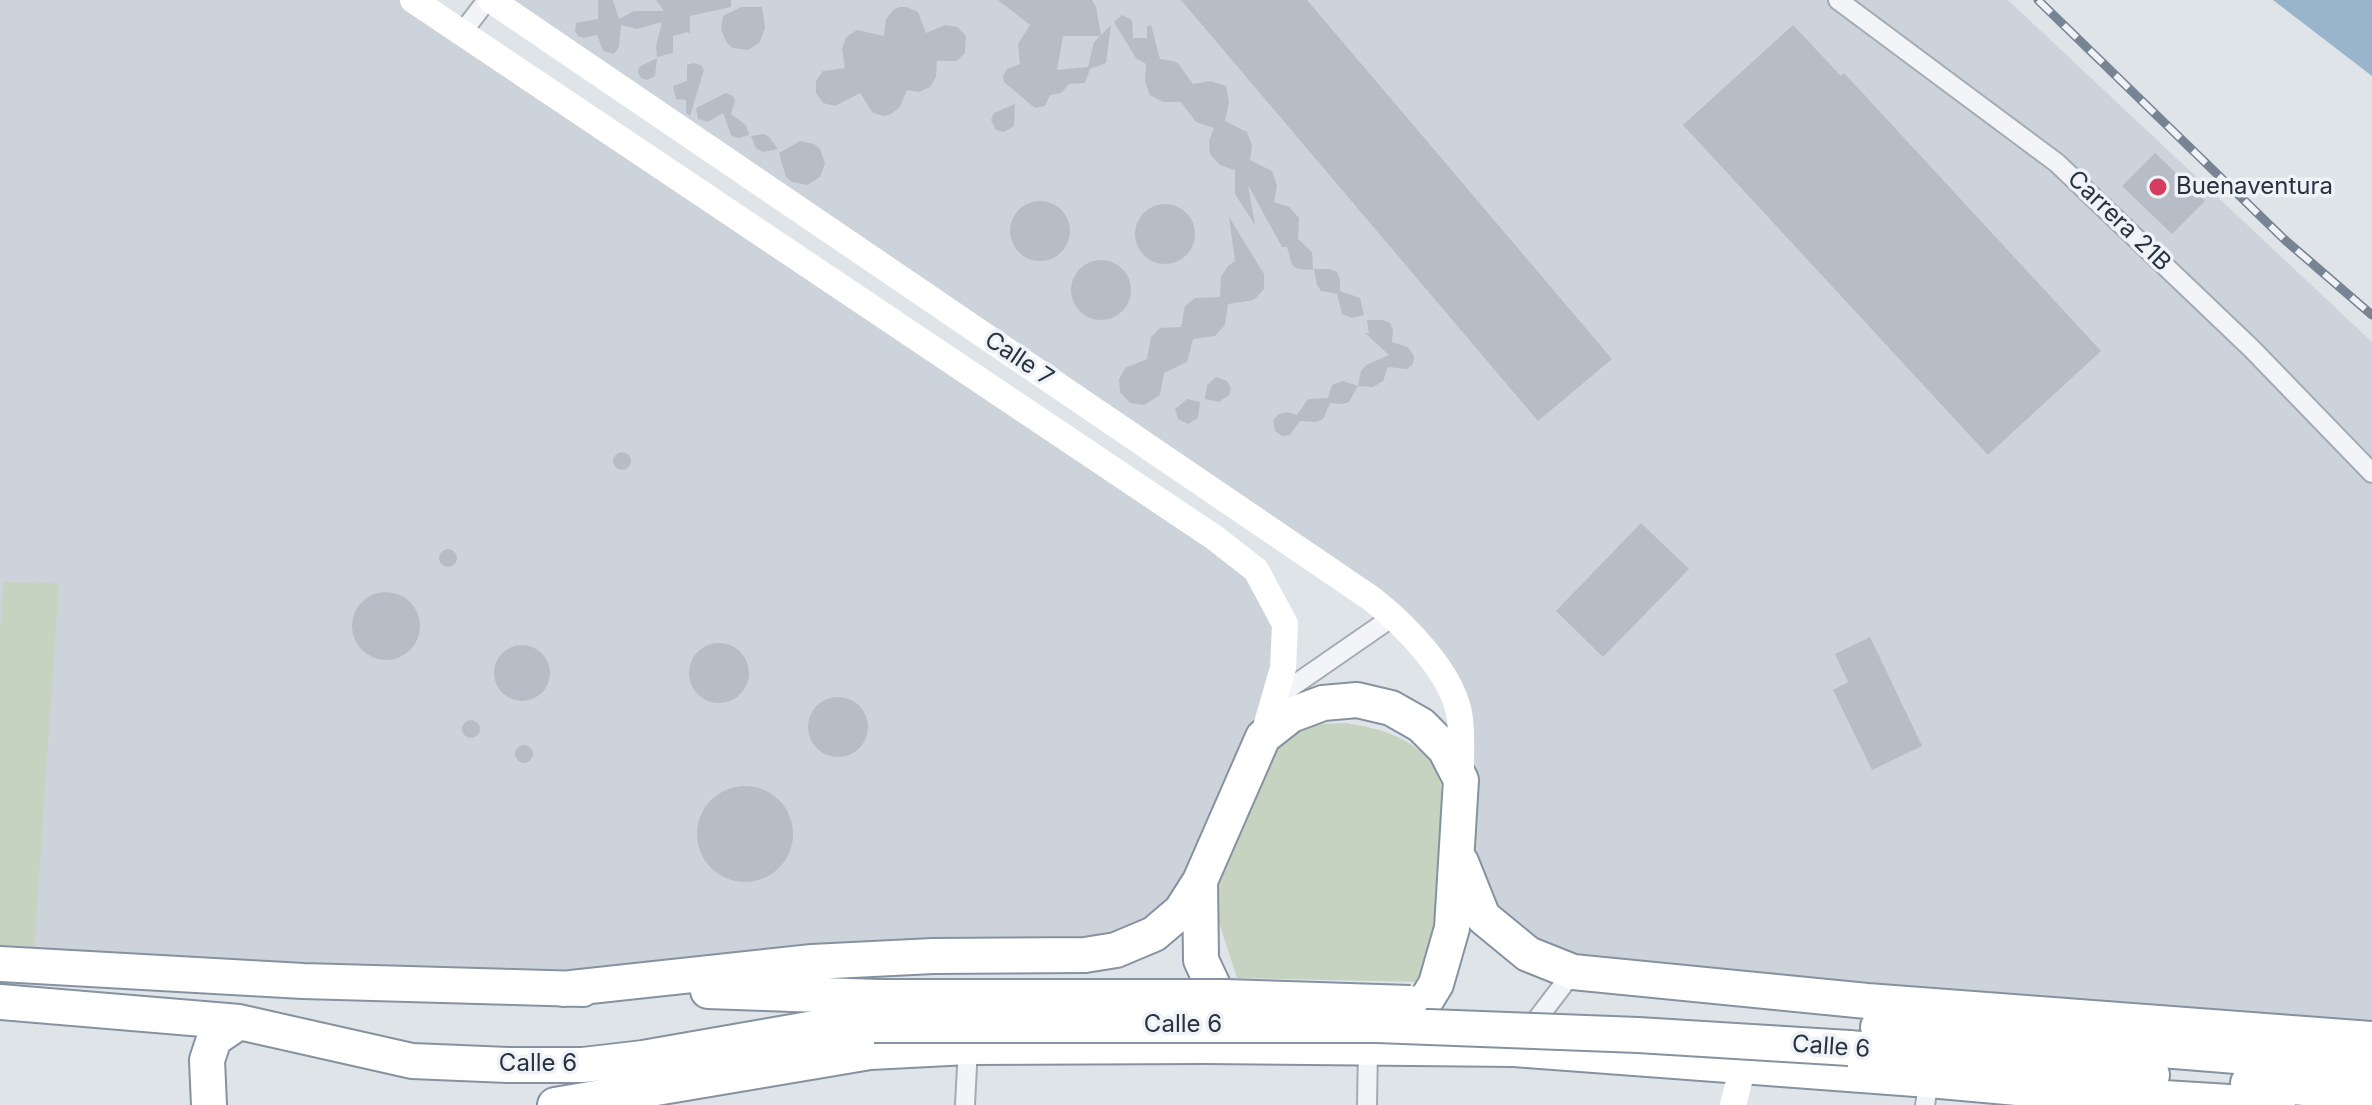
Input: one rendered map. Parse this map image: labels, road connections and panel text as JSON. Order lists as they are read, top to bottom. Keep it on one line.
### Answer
{"streets":{"highway":["Calle 6"],"main road":["Calle 7"],"street":["Carrera 21B"]},"places":["Buenaventura"]}
